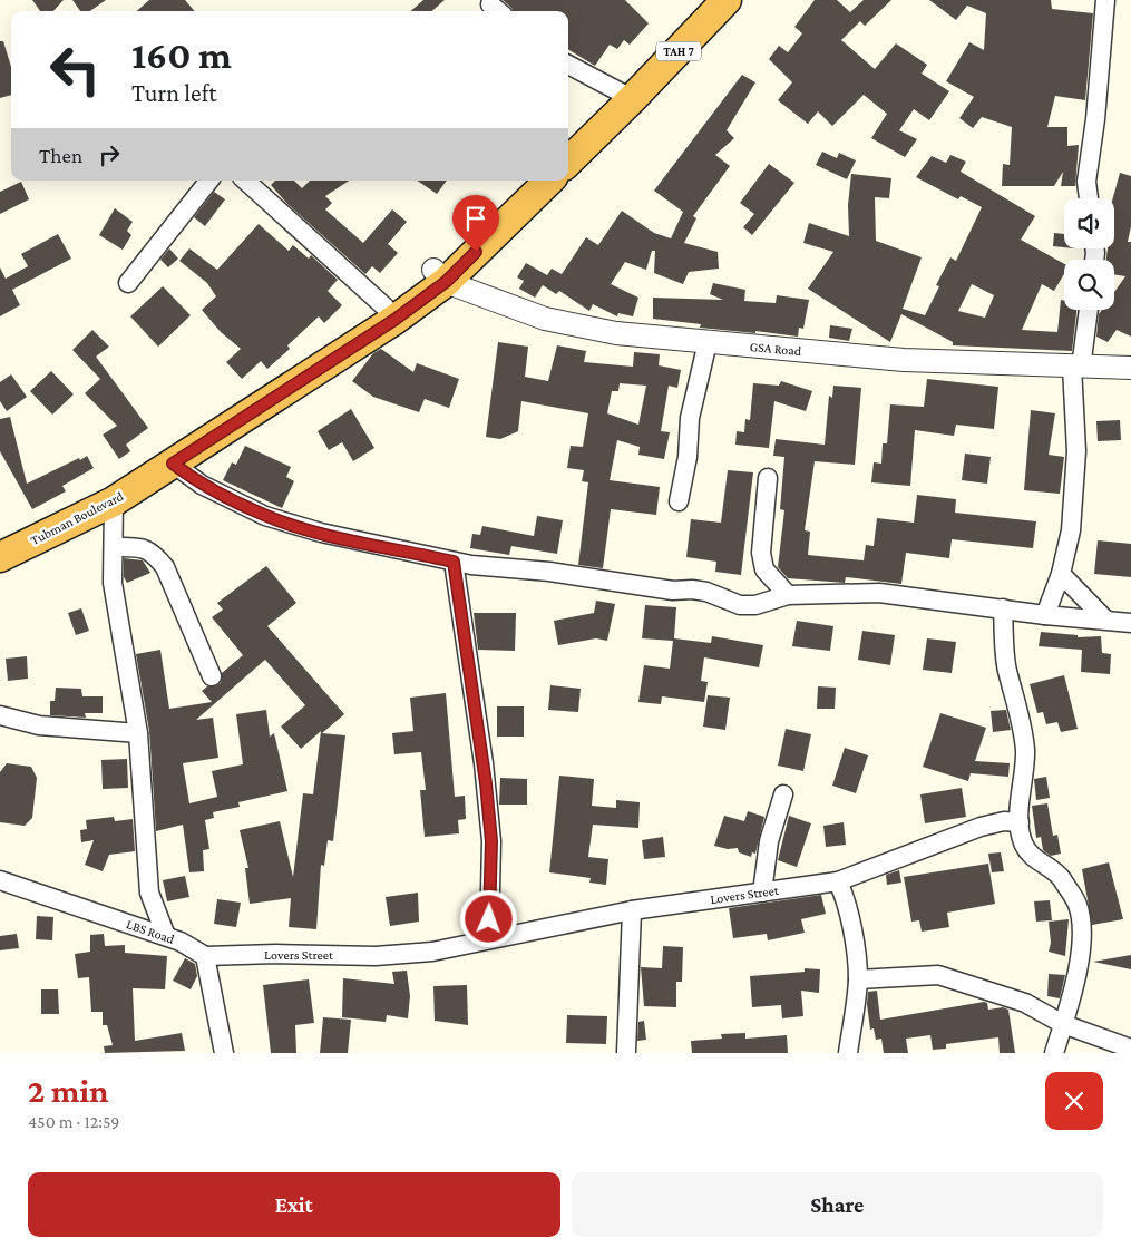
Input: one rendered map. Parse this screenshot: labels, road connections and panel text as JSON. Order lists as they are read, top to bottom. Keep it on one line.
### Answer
{"streets":{"highway":["TAH 7","Tubman Boulevard"],"street":["GSA Road","Lovers Street","LBS Road"]},"crossings":[["GSA Road","Tubman Boulevard"],["Lovers Street","LBS Road"]],"page":{"turn":["160 m","Turn left"],"then":"Then","heading":["2 min","450 m · 12:59"],"buttons":["Exit","Share"]}}
